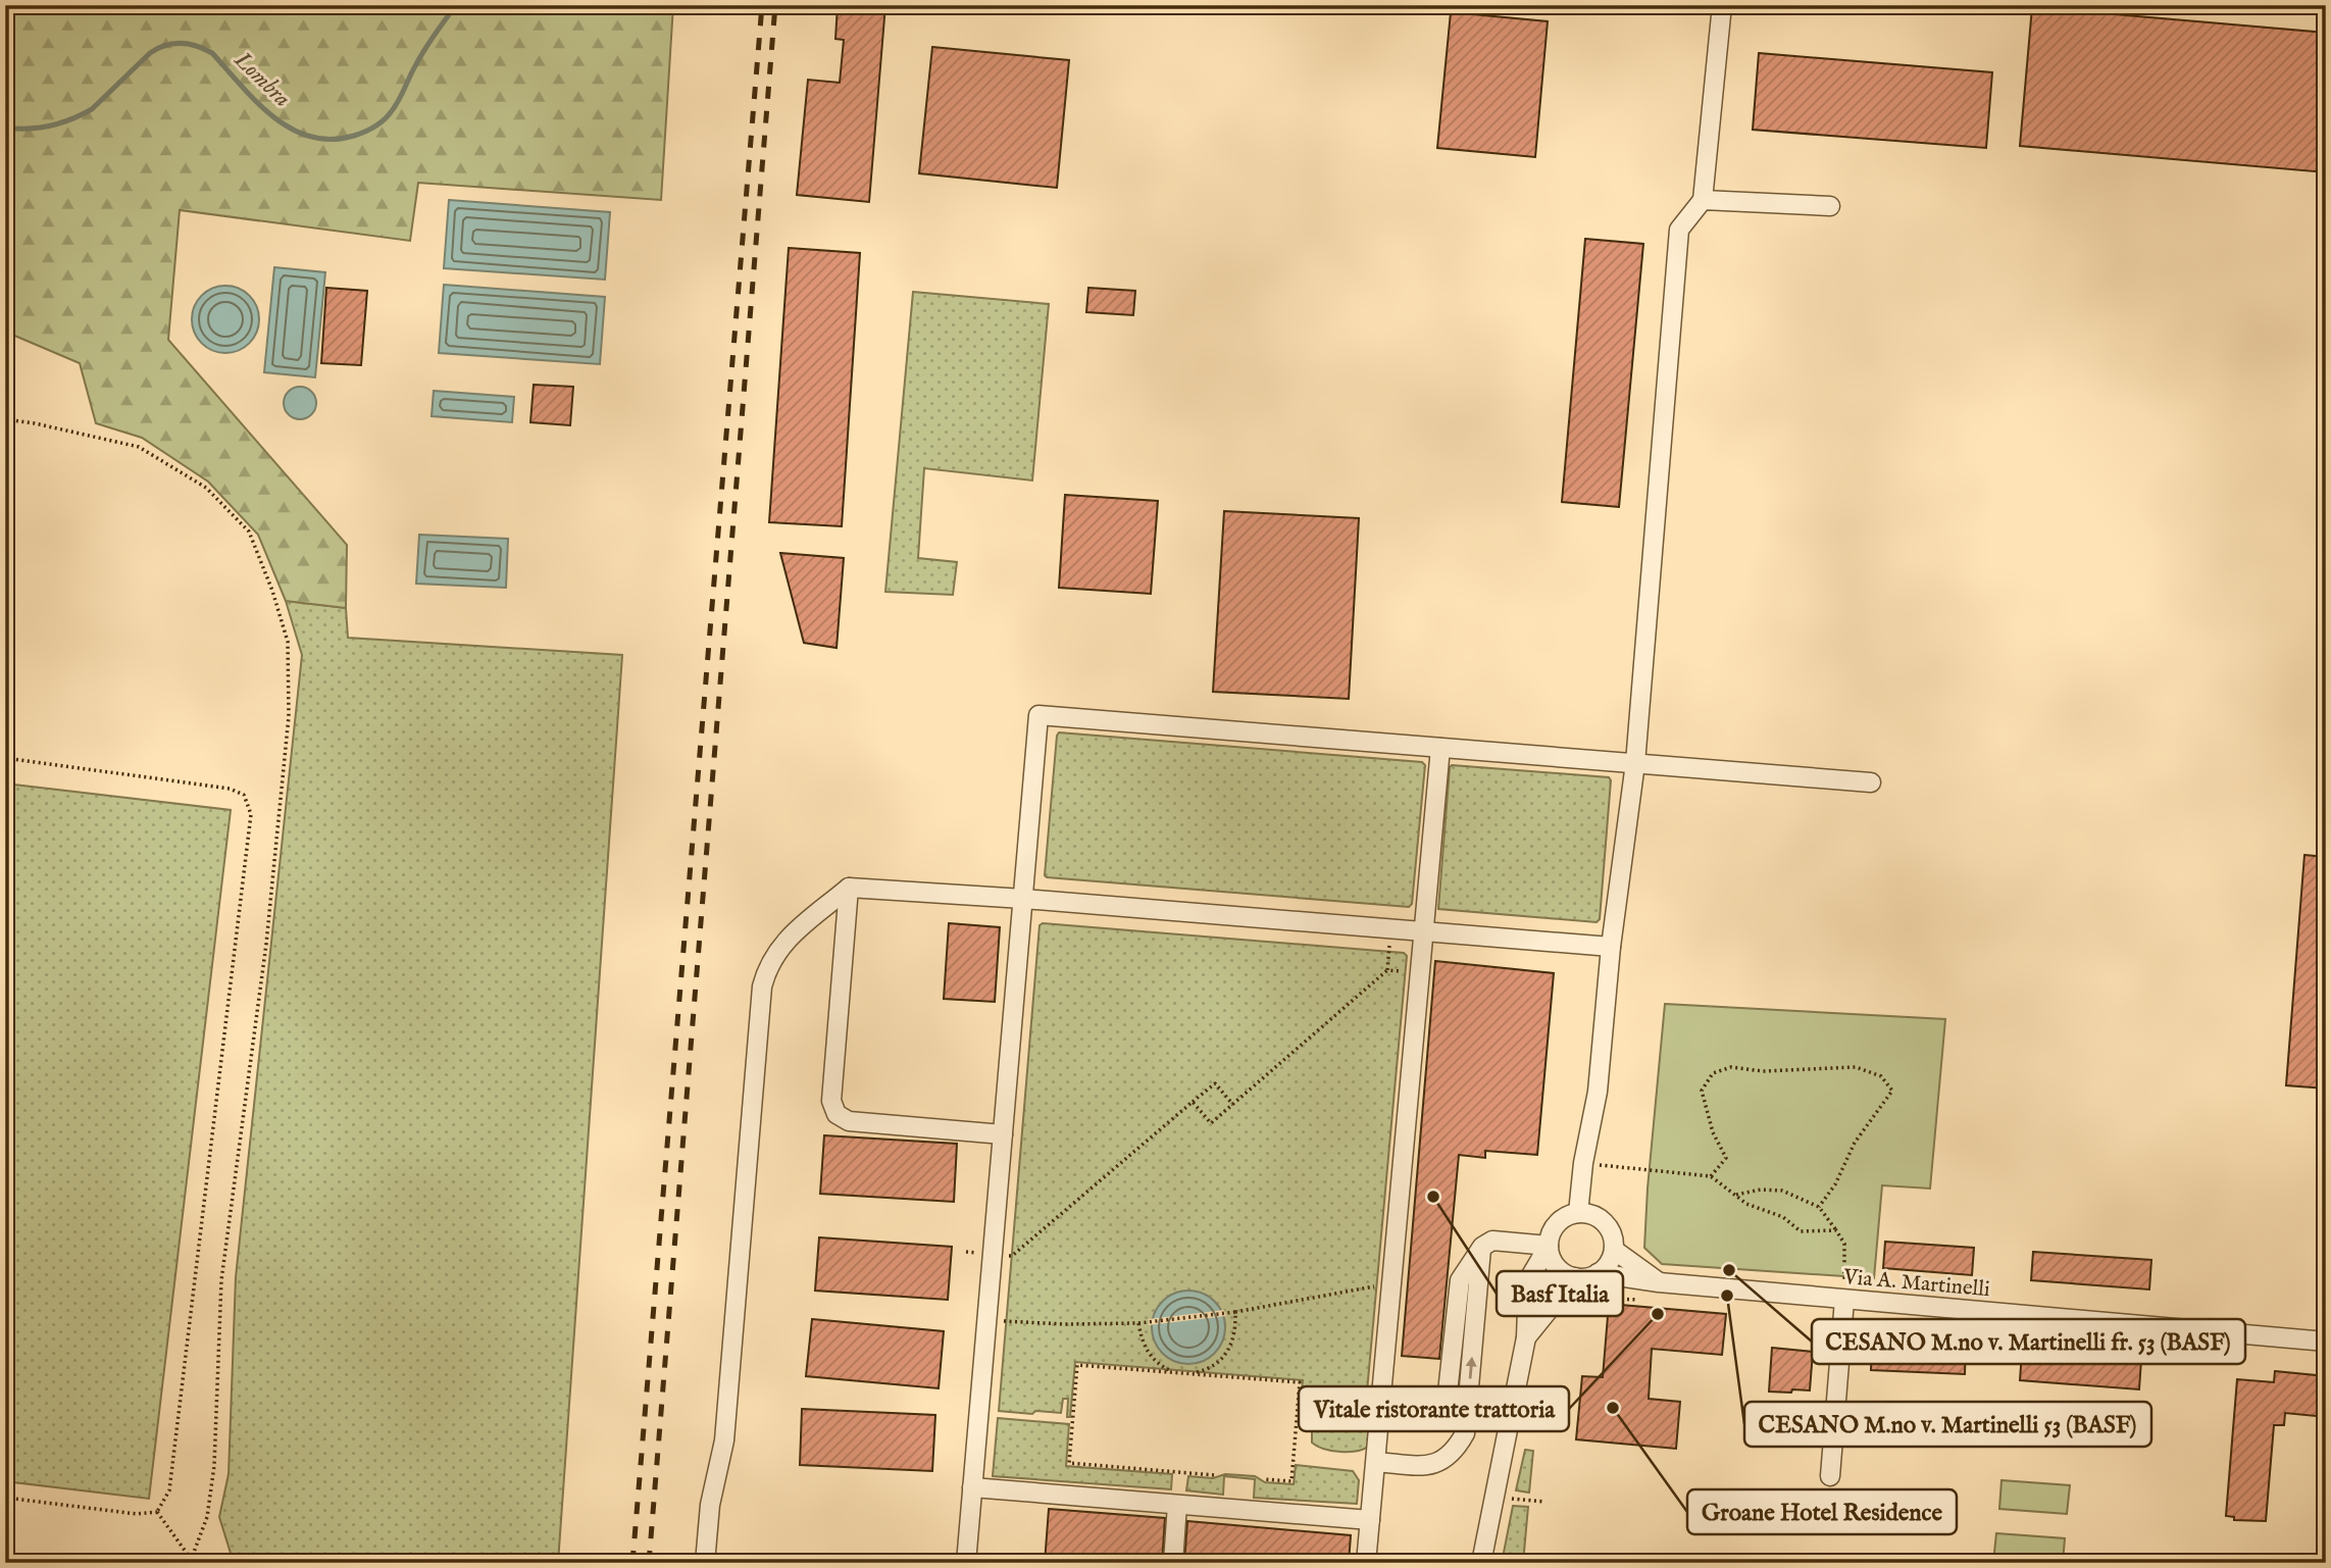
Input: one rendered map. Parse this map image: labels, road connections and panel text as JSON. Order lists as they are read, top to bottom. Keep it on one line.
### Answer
{"streets":{"street":["Via A. Martinelli"]},"water":["Lombra"],"places":["Basf Italia","CESANO M.no v. Martinelli fr. 53 (BASF)","CESANO M.no v. Martinelli 53 (BASF)","Vitale ristorante trattoria","Groane Hotel Residence"]}
